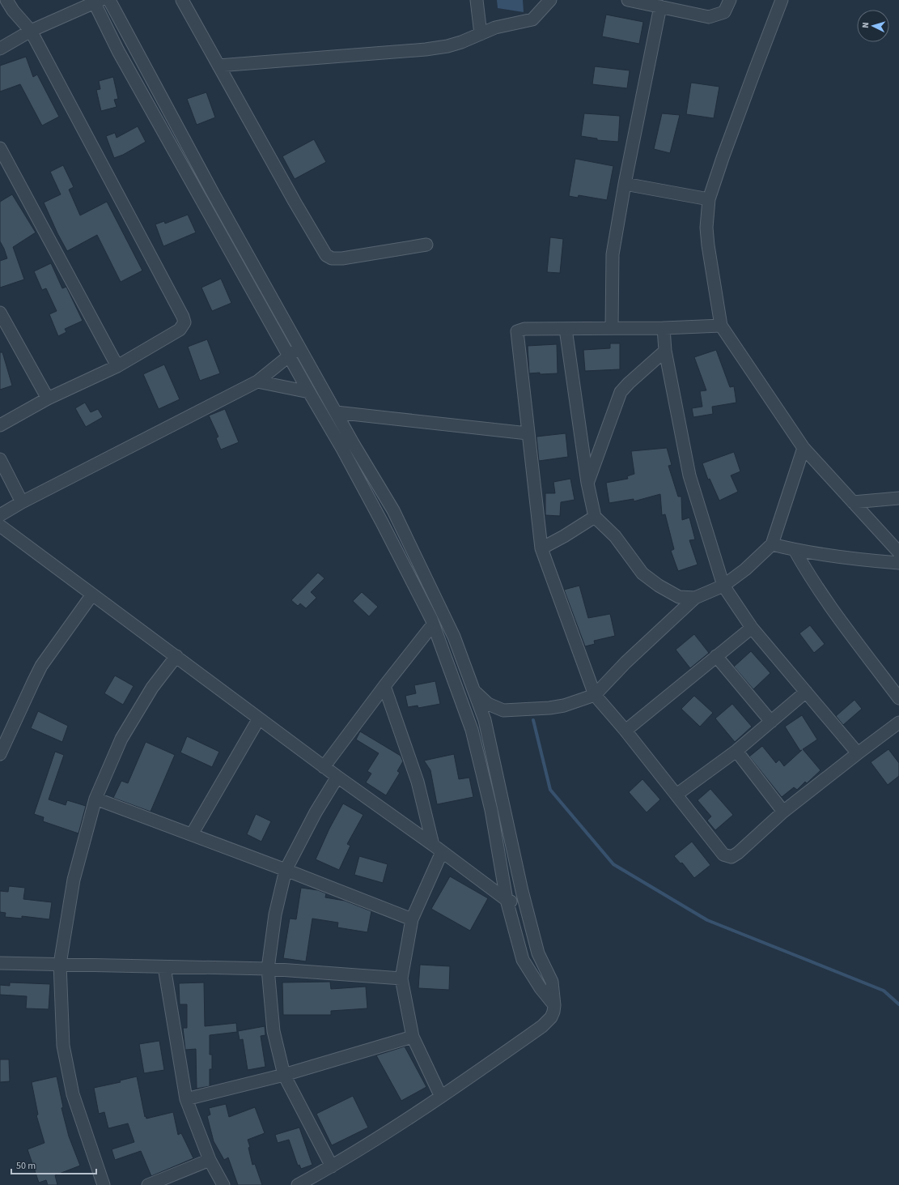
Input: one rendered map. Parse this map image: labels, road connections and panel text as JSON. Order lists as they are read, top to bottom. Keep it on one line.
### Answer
{"scale_bar":"50 m","north":"left"}
